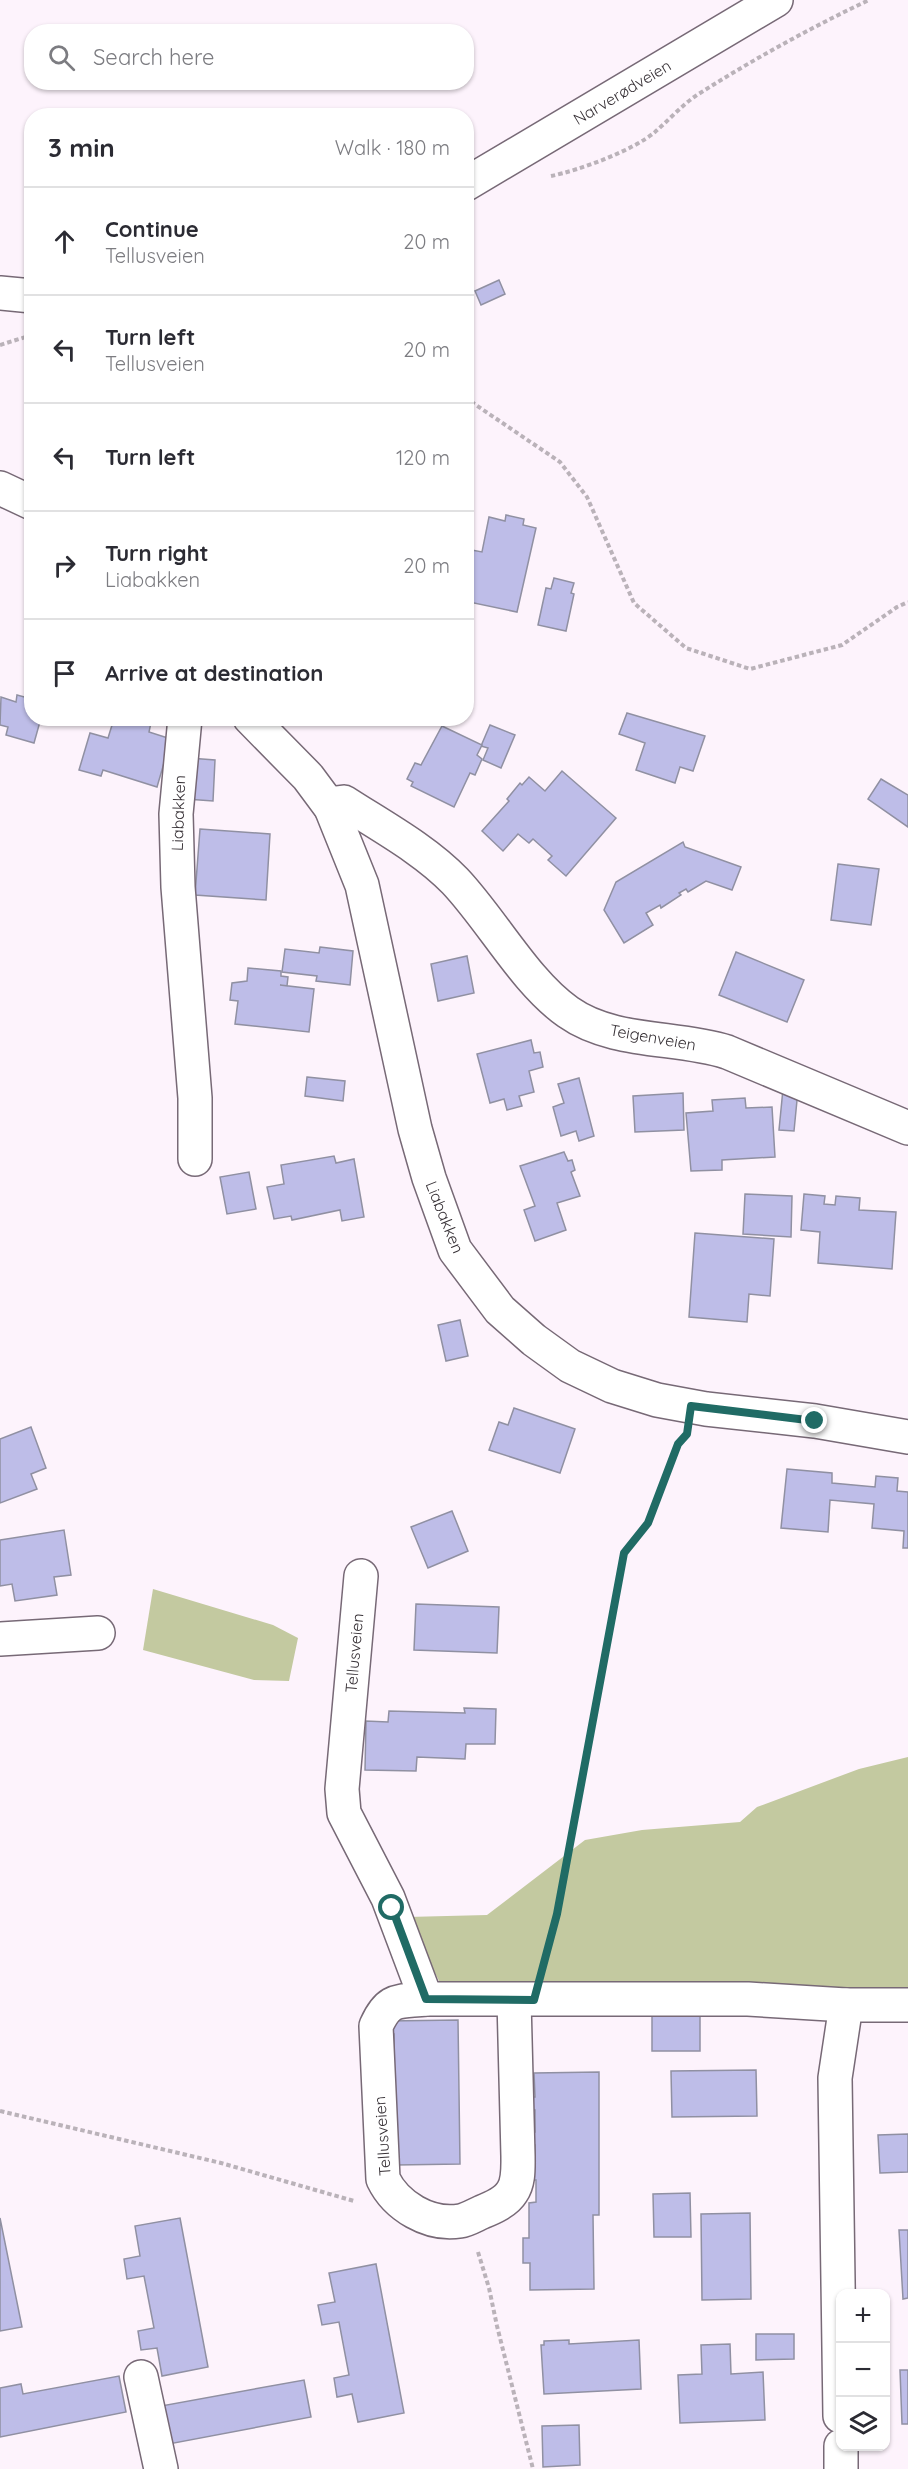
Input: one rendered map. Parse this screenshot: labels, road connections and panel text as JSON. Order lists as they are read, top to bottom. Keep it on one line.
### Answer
{"streets":{"street":["Narverødveien","Liabakken","Teigenveien","Tellusveien"]},"crossings":[["Liabakken","Teigenveien"]],"page":{"search":"Search here","heading":["3 min","Walk · 180 m"],"list":[["Continue","Tellusveien","20 m"],["Turn left","Tellusveien","20 m"],["Turn left","120 m"],["Turn right","Liabakken","20 m"],"Arrive at destination"],"map_buttons":["+","−"]}}
